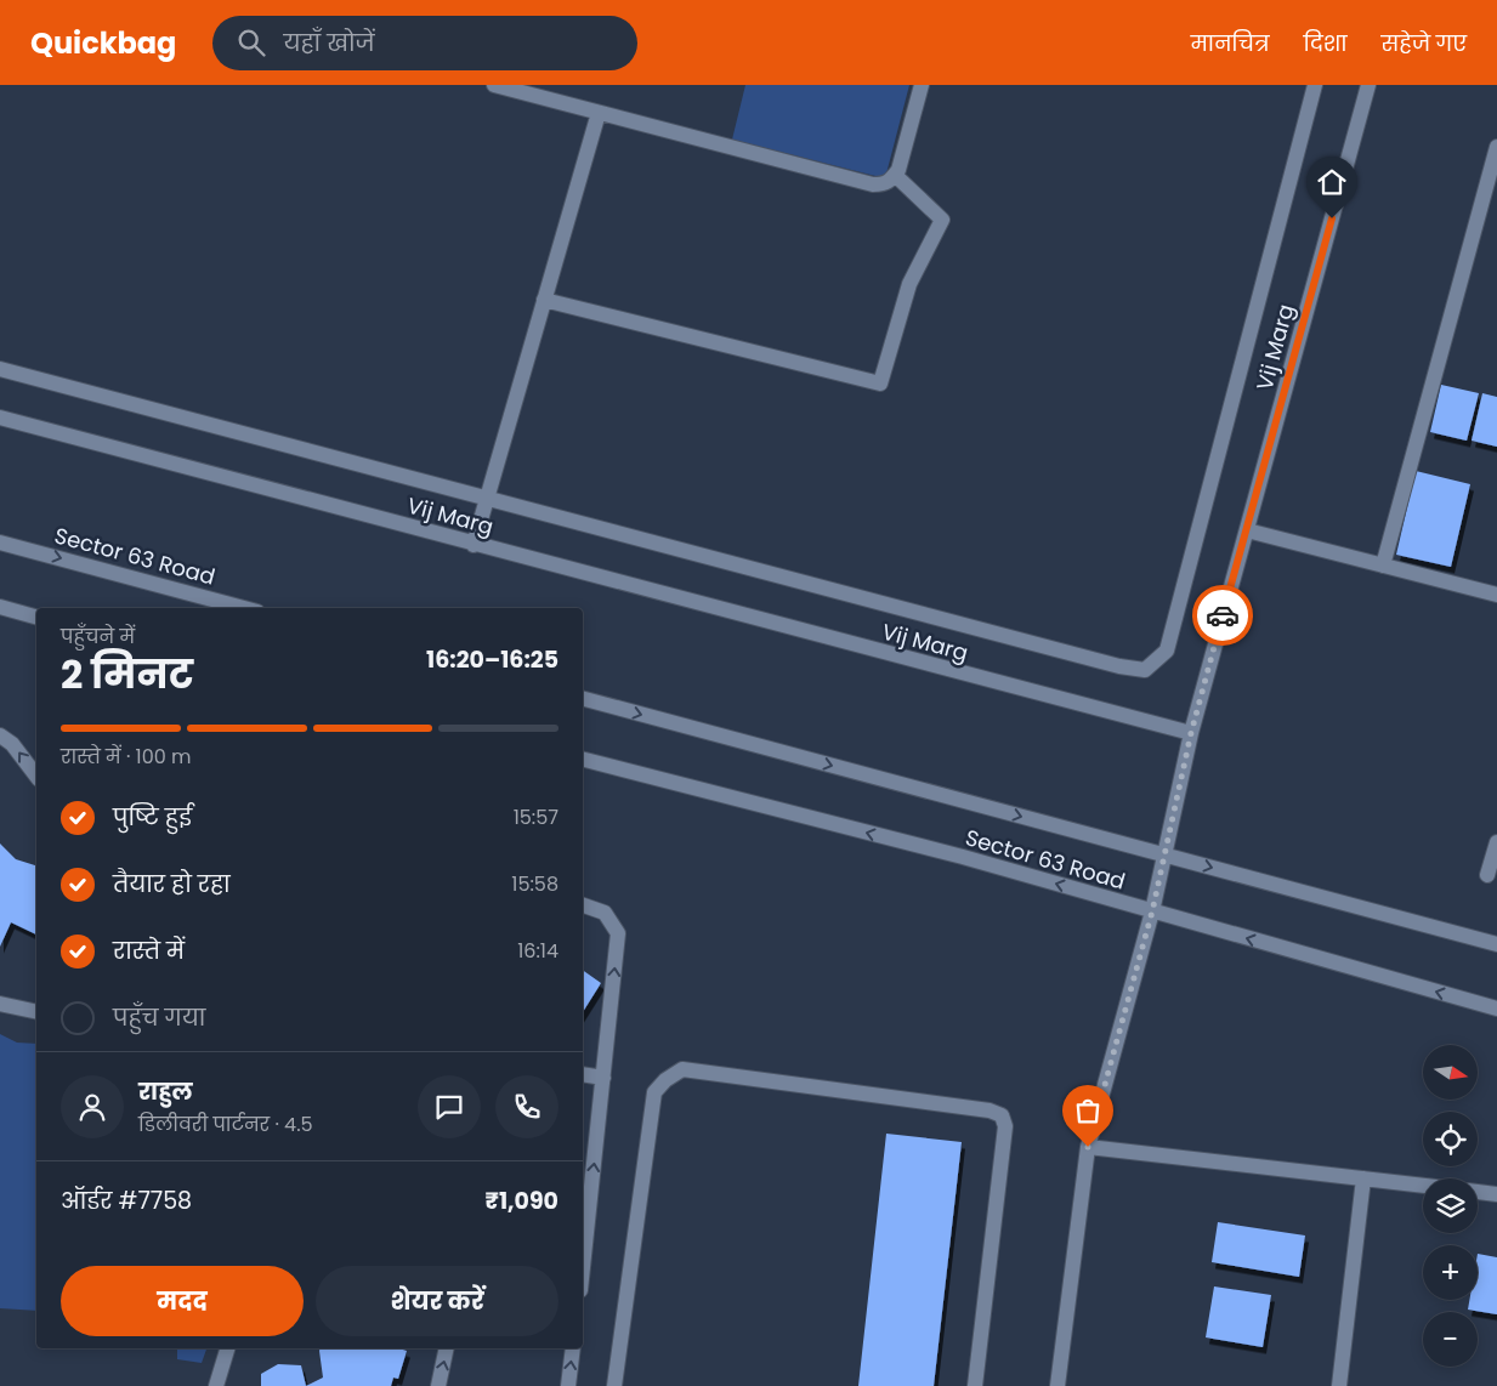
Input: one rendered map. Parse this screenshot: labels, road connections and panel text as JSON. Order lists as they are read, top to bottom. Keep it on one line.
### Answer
{"streets":{"street":["Vij Marg","Sector 63 Road"]},"north":"right","page":{"header":"Quickbag","search":"यहाँ खोजें","nav":["मानचित्र","दिशा","सहेजे गए"],"heading":["2 मिनट","पहुँचने में","16:20–16:25"],"panel":["राहुल","डिलीवरी पार्टनर · 4.5","ऑर्डर #7758","₹1,090"],"bar":"रास्ते में · 100 m","list":[["पुष्टि हुई","15:57"],["तैयार हो रहा","15:58"],["रास्ते में","16:14"],"पहुँच गया"],"map_buttons":["+","−"],"buttons":["मदद","शेयर करें"]}}
